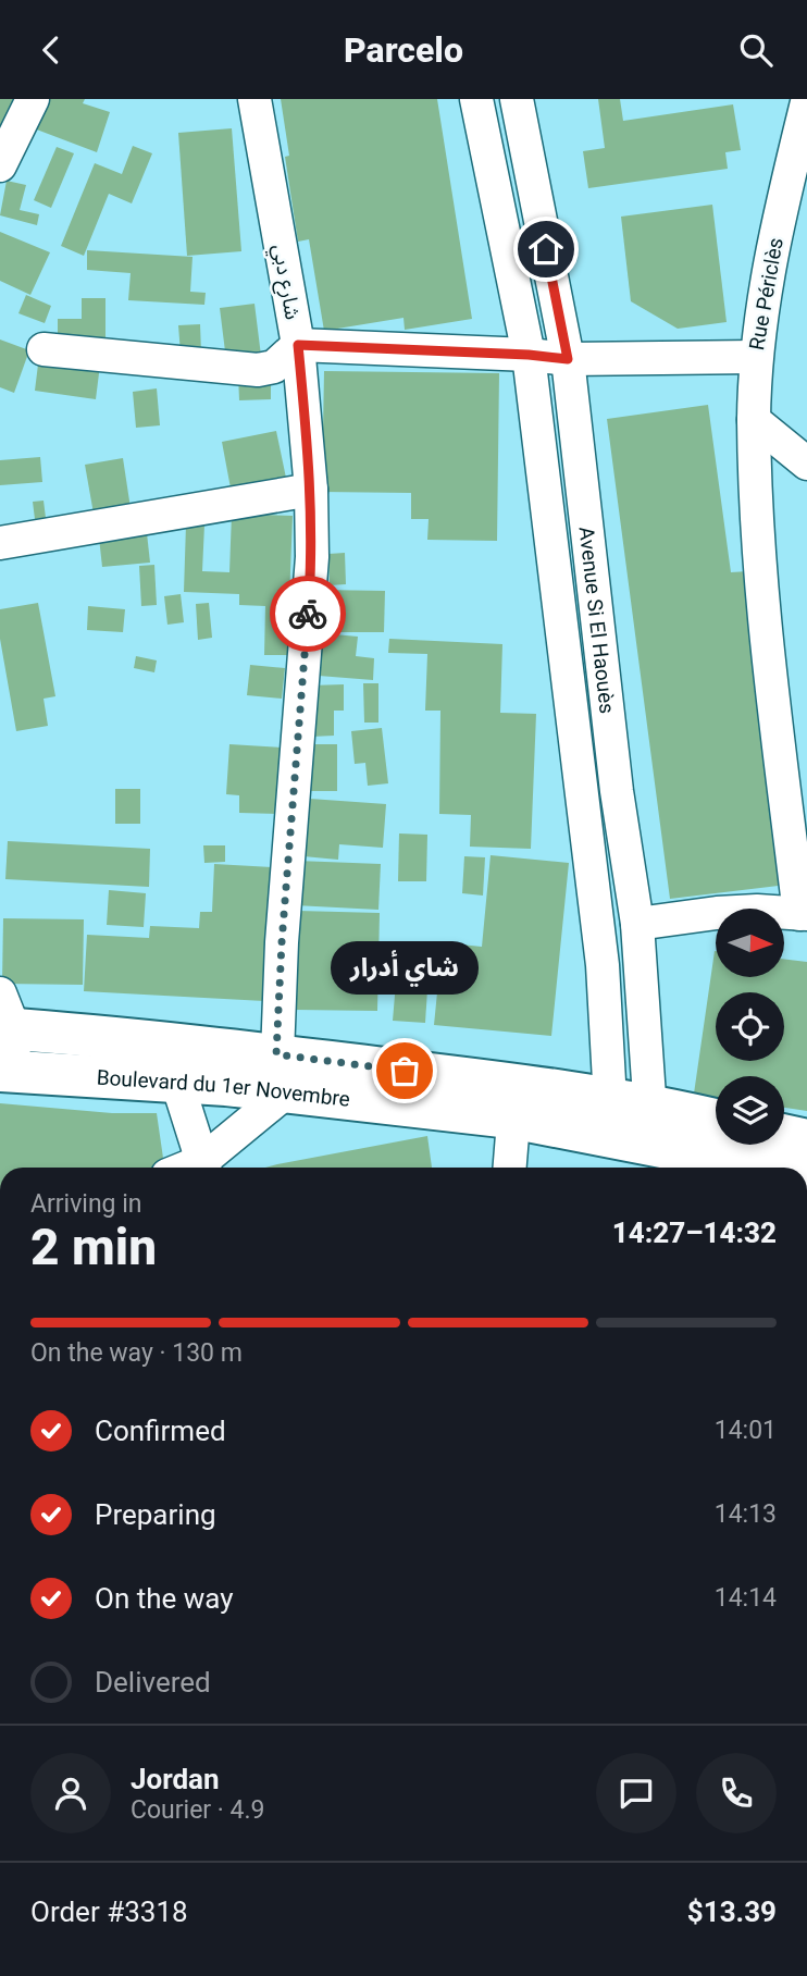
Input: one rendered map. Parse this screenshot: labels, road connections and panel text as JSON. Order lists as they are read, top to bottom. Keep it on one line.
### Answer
{"streets":{"main road":["Boulevard du 1er Novembre"],"street":["شارع دبي","Rue Périclès","Avenue Si El Haouès"]},"crossings":[["شارع دبي","Boulevard du 1er Novembre"],["Avenue Si El Haouès","Boulevard du 1er Novembre"]],"places":["شاي أدرار"],"north":"right","page":{"header":"Parcelo","bubble":"شاي أدرار","heading":["2 min","Arriving in","14:27–14:32"],"panel":["Jordan","Courier · 4.9","Order #3318","$13.39"],"bar":"On the way · 130 m","list":[["Confirmed","14:01"],["Preparing","14:13"],["On the way","14:14"],"Delivered"]}}
